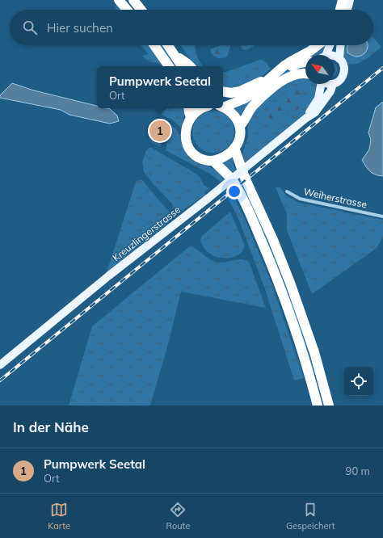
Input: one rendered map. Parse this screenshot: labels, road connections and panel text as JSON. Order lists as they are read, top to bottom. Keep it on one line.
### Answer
{"streets":{"main road":["Kreuzlingerstrasse"],"street":["Weiherstrasse"]},"north":"top left","page":{"search":"Hier suchen","popup":["Pumpwerk Seetal","Ort"],"pins":"1","heading":"In der Nähe","list":[{"mark":"1","name":"Pumpwerk Seetal","note":"Ort","value":"90 m"}],"nav":["Karte","Route","Gespeichert"]}}
